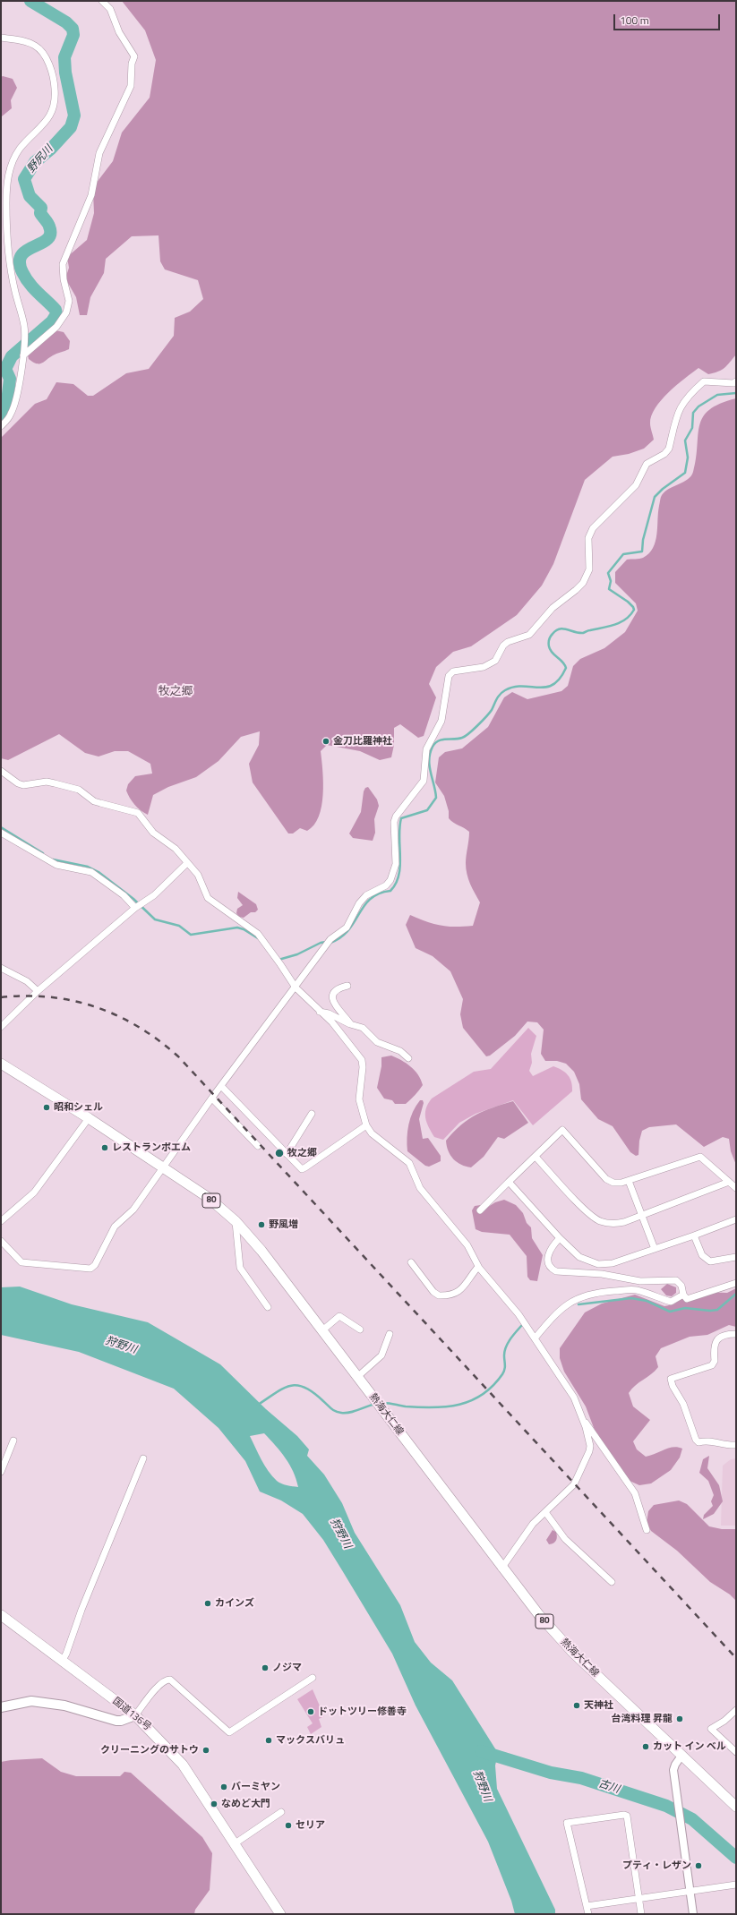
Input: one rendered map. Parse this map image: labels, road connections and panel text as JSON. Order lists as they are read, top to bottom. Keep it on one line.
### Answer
{"streets":{"main road":["80","熱海大仁線","国道136号"]},"districts":["牧之郷"],"water":["野尻川","狩野川","古川"],"places":["金刀比羅神社","昭和シェル","レストランポエム","牧之郷","野風増","カインズ","ノジマ","天神社","ドットツリー修善寺","台湾料理 昇龍","マックスバリュ","カット イン ベル","クリーニングのサトウ","バーミヤン","なめど大門","セリア","プティ・レザン"],"scale_bar":"100 m"}
